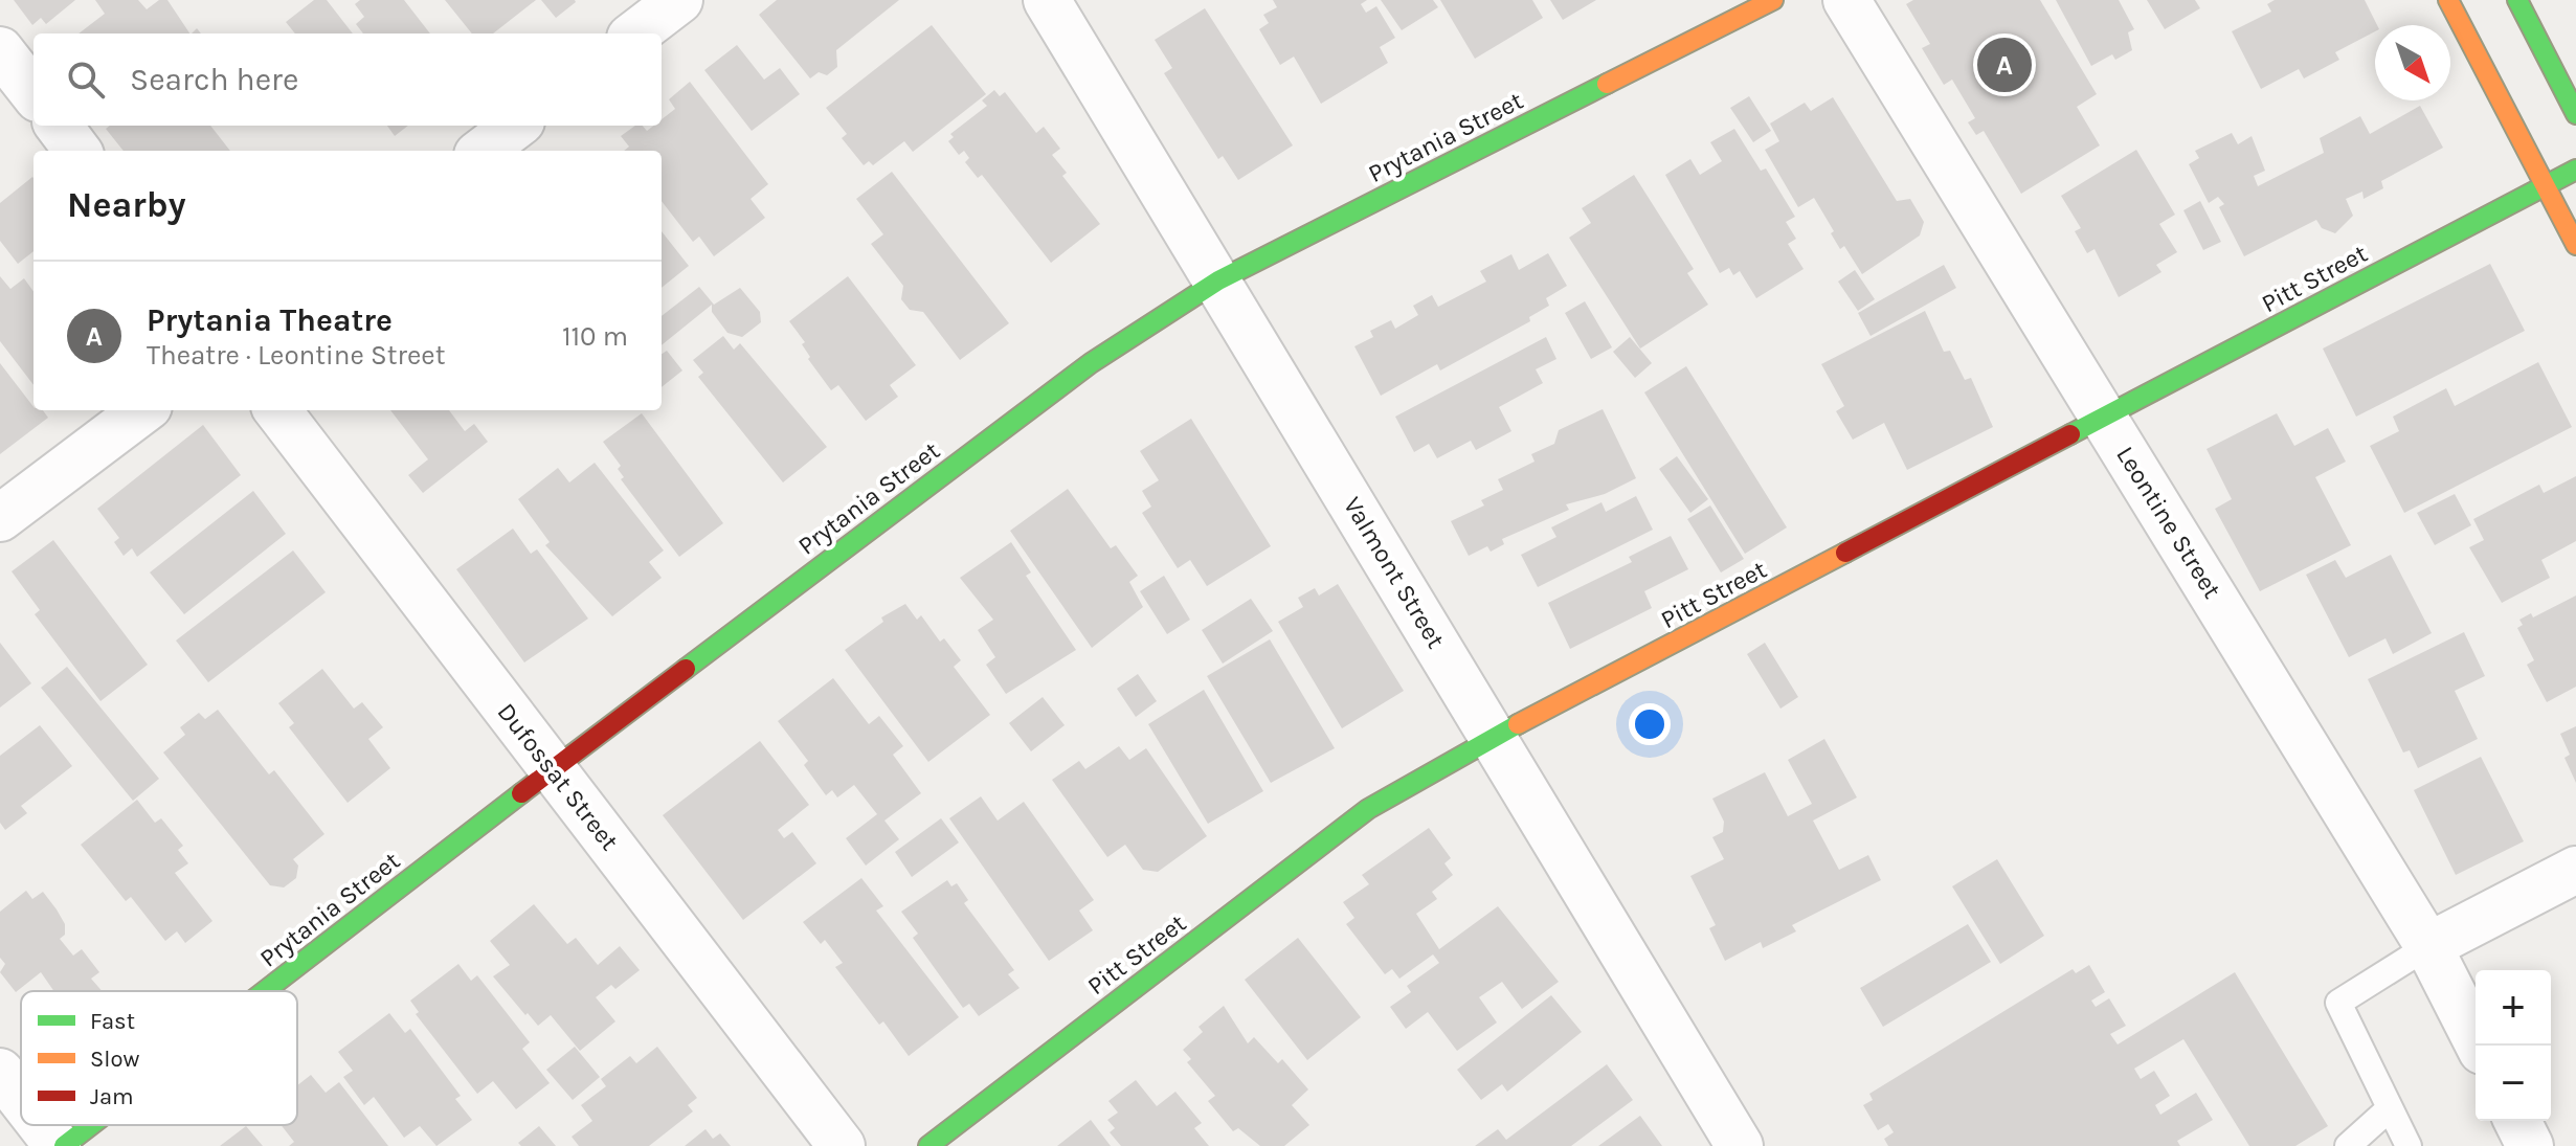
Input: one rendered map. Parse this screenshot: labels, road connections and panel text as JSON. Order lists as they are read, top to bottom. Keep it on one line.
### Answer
{"streets":{"street":["Prytania Street","Pitt Street","Leontine Street","Valmont Street","Dufossat Street"]},"crossings":[["Prytania Street","Valmont Street"],["Prytania Street","Dufossat Street"],["Pitt Street","Leontine Street"],["Pitt Street","Valmont Street"]],"legend":["Fast","Slow","Jam"],"north":"bottom right","page":{"pins":"A","search":"Search here","heading":"Nearby","list":[{"mark":"A","name":"Prytania Theatre","note":"Theatre · Leontine Street","value":"110 m"}],"map_buttons":["+","−"]}}
